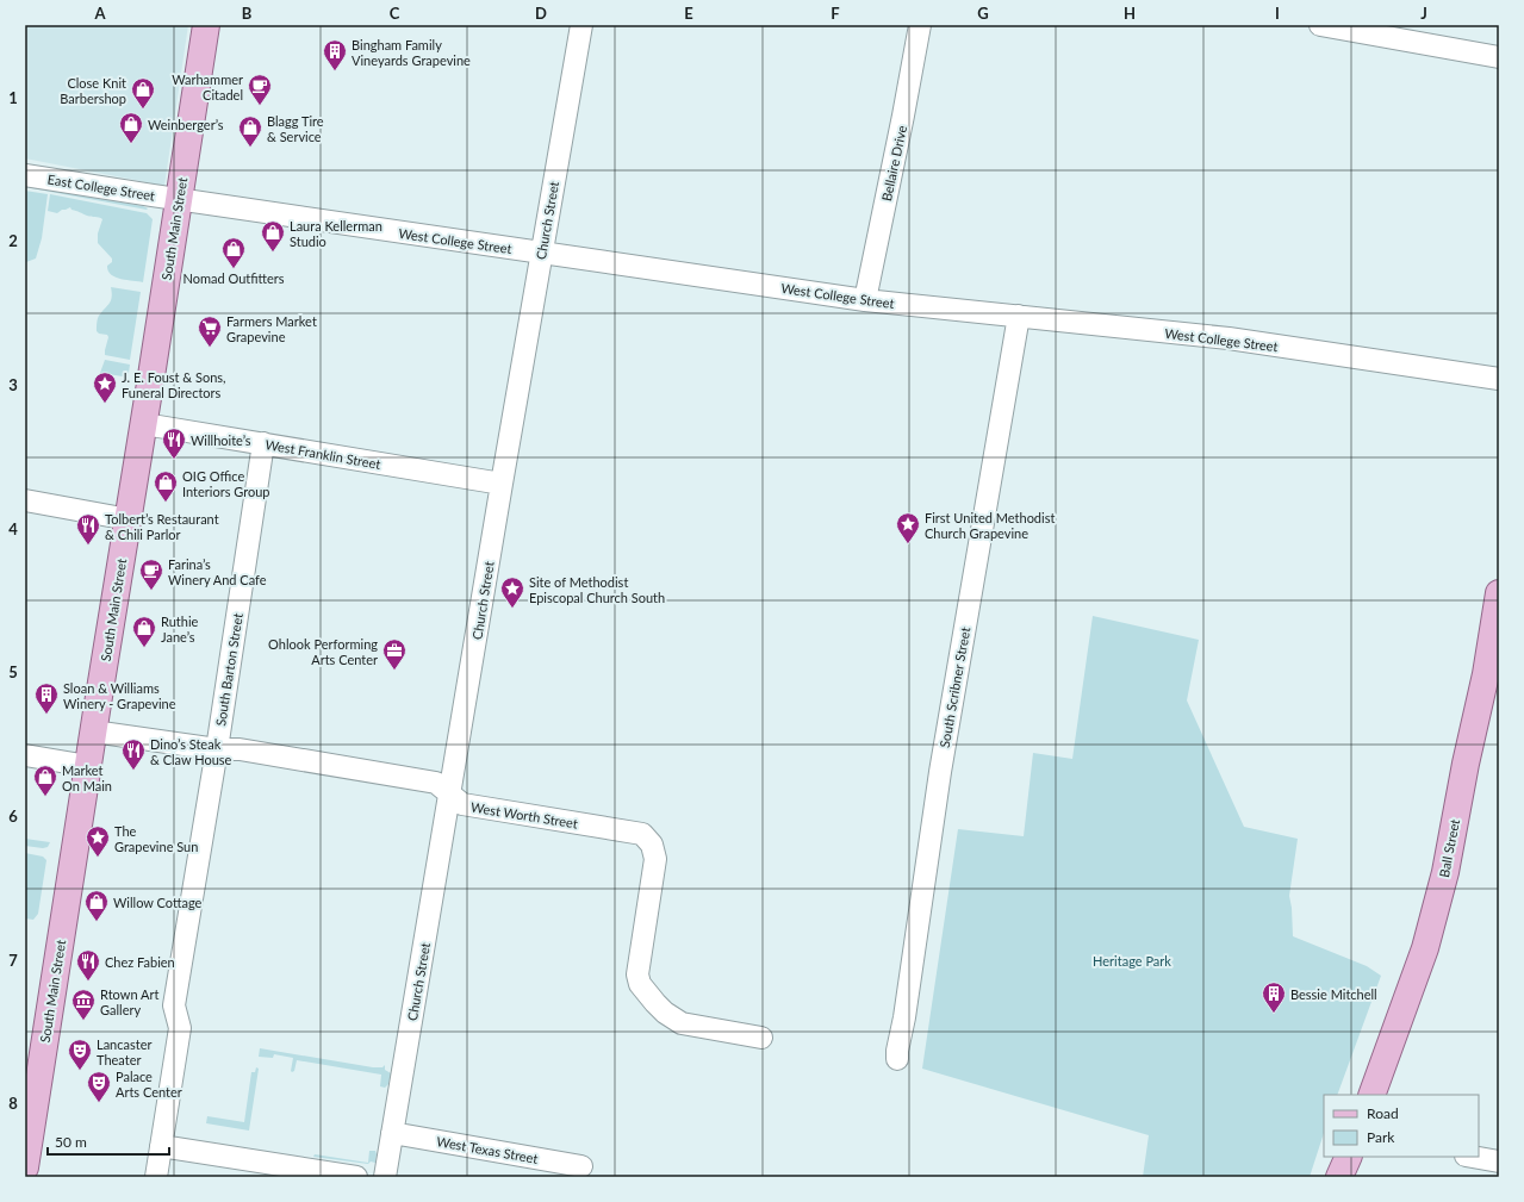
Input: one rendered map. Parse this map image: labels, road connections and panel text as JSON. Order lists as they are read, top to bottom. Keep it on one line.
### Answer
{"streets":{"main road":["South Main Street","Ball Street"],"street":["Bellaire Drive","East College Street","Church Street","West College Street","West Franklin Street","South Barton Street","South Scribner Street","West Worth Street","West Texas Street"]},"crossings":[["Bellaire Drive","West College Street"],["East College Street","South Main Street"],["East College Street","West College Street"],["Church Street","West College Street"],["Church Street","West Franklin Street"],["Church Street","West Worth Street"],["Church Street","West Texas Street"],["South Main Street","West College Street"],["South Main Street","West Franklin Street"],["South Main Street","West Worth Street"],["West College Street","South Scribner Street"],["West Franklin Street","South Barton Street"],["South Barton Street","West Worth Street"]],"parks":["Heritage Park"],"places":{"building":["Bingham Family Vineyards Grapevine","Sloan & Williams Winery - Grapevine","Bessie Mitchell"],"cafe":["Warhammer Citadel","Farina’s Winery And Cafe"],"shop":["Close Knit Barbershop","Weinberger’s","Blagg Tire & Service","Laura Kellerman Studio","Nomad Outfitters","OIG Office Interiors Group","Ruthie Jane’s","Market On Main","Willow Cottage"],"supermarket":["Farmers Market Grapevine"],"place":["J. E. Foust & Sons, Funeral Directors","First United Methodist Church Grapevine","Site of Methodist Episcopal Church South","The Grapevine Sun"],"restaurant":["Willhoite’s","Tolbert’s Restaurant & Chili Parlor","Dino’s Steak & Claw House","Chez Fabien"],"office":["Ohlook Performing Arts Center"],"museum":["Rtown Art Gallery"],"theatre":["Lancaster Theater","Palace Arts Center"]},"legend":["Road","Park"],"scale_bar":"50 m","grid":{"columns":["A","B","C","D","E","F","G","H","I","J"],"rows":["1","2","3","4","5","6","7","8"]}}
